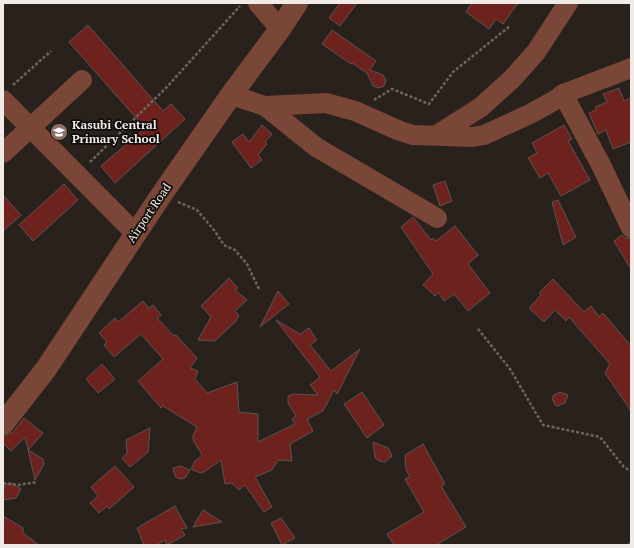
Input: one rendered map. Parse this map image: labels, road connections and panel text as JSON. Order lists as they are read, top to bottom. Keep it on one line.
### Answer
{"streets":{"street":["Airport Road"]},"places":{"school or university":["Kasubi Central Primary School"]}}
